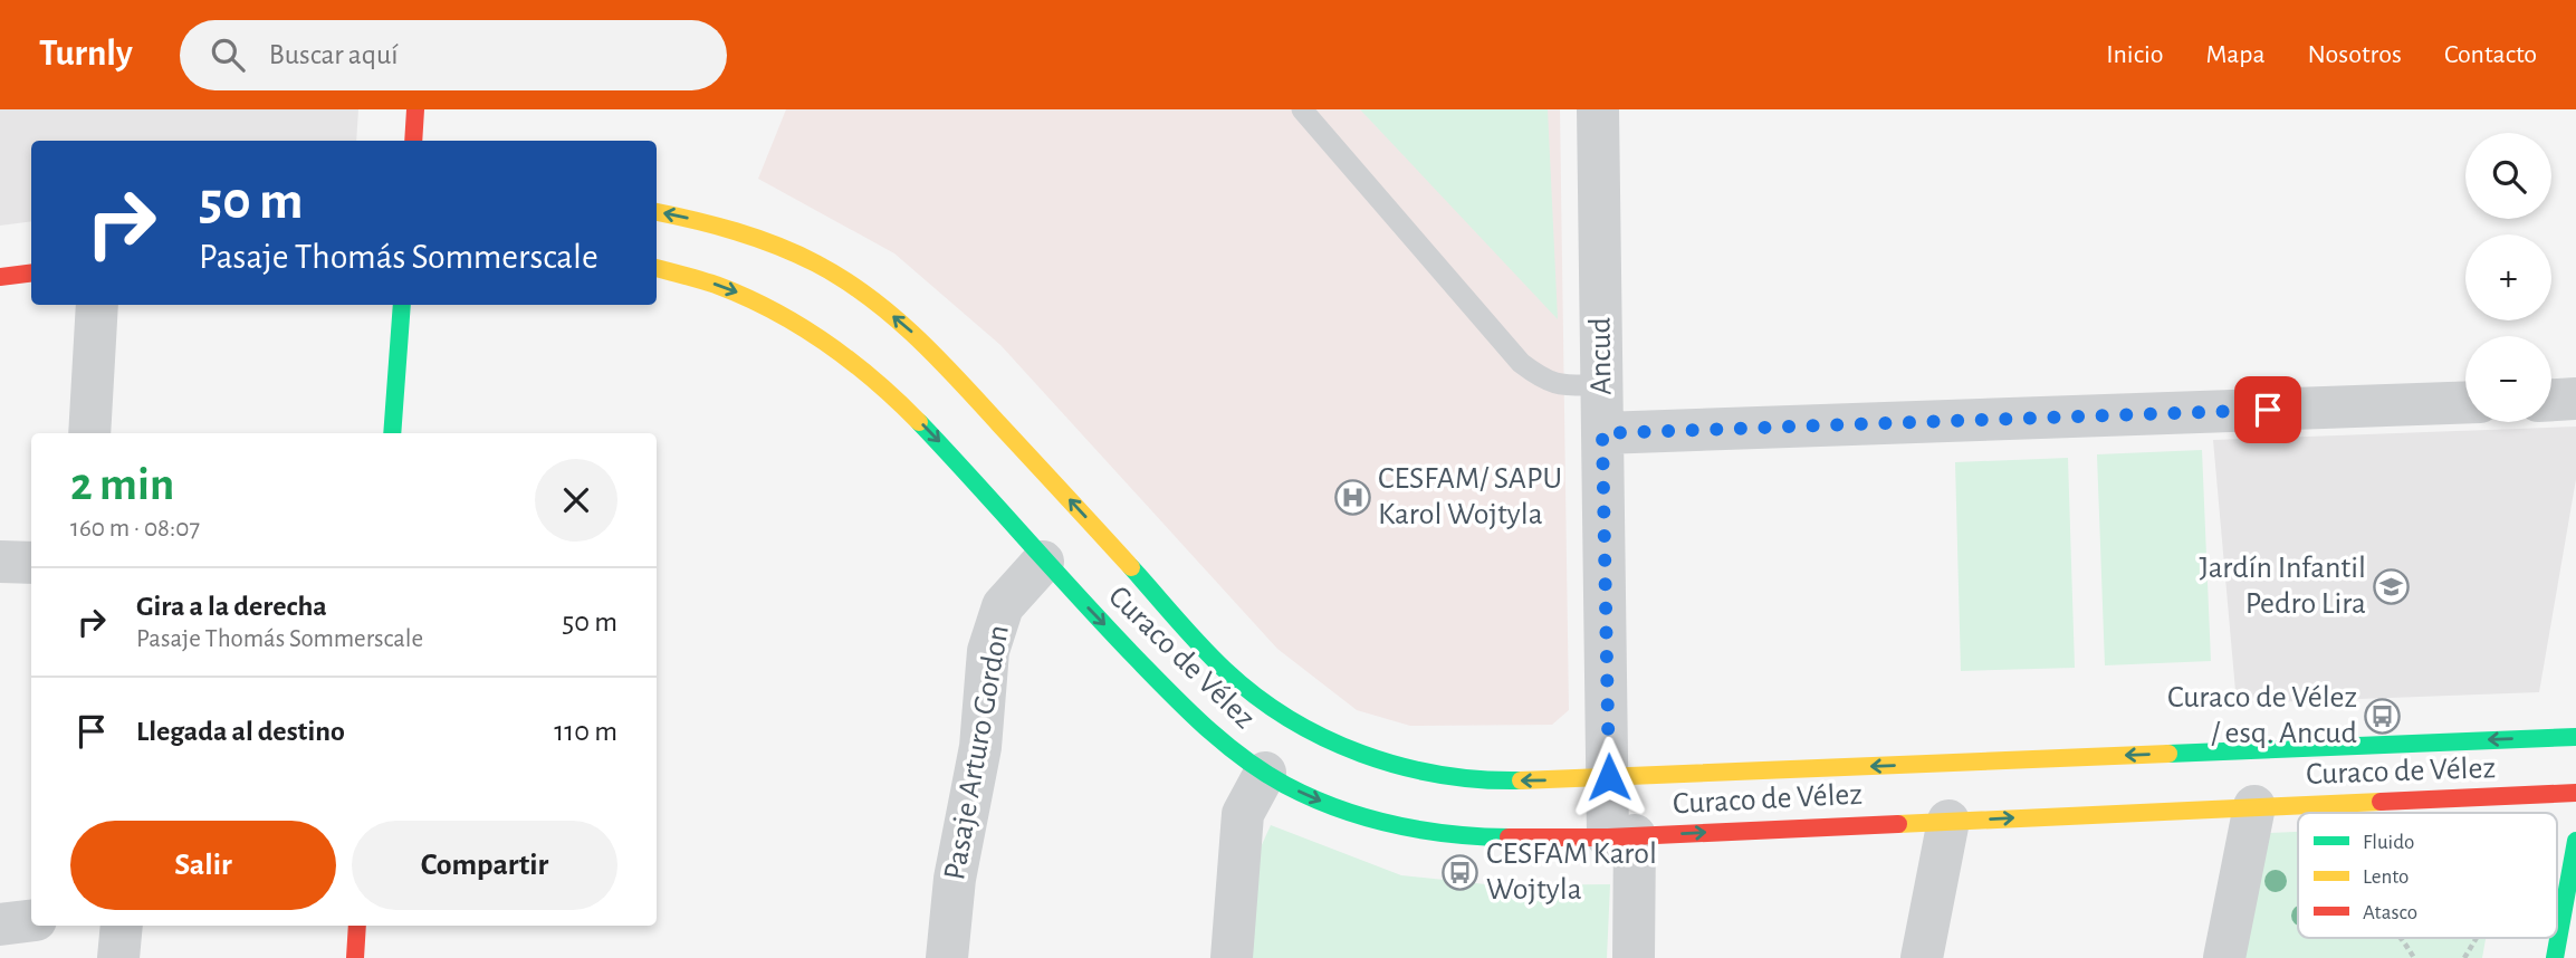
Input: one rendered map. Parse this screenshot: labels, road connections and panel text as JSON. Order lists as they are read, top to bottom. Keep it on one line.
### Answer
{"streets":{"street":["Ancud","Curaco de Vélez","Pasaje Arturo Gordon"]},"crossings":[["Ancud","Curaco de Vélez"],["Curaco de Vélez","Pasaje Arturo Gordon"]],"places":{"hospital":["CESFAM/ SAPU Karol Wojtyla"],"school or university":["Jardín Infantil Pedro Lira"],"bus stop":["Curaco de Vélez / esq. Ancud","CESFAM Karol Wojtyla"]},"legend":["Fluido","Lento","Atasco"],"page":{"header":"Turnly","search":"Buscar aquí","nav":["Inicio","Mapa","Nosotros","Contacto"],"map_buttons":["+","−"],"turn":["50 m","Pasaje Thomás Sommerscale"],"heading":["2 min","160 m · 08:07"],"list":[{"name":"Gira a la derecha","note":"Pasaje Thomás Sommerscale","value":"50 m"},{"name":"Llegada al destino","value":"110 m"}],"buttons":["Salir","Compartir"]}}
